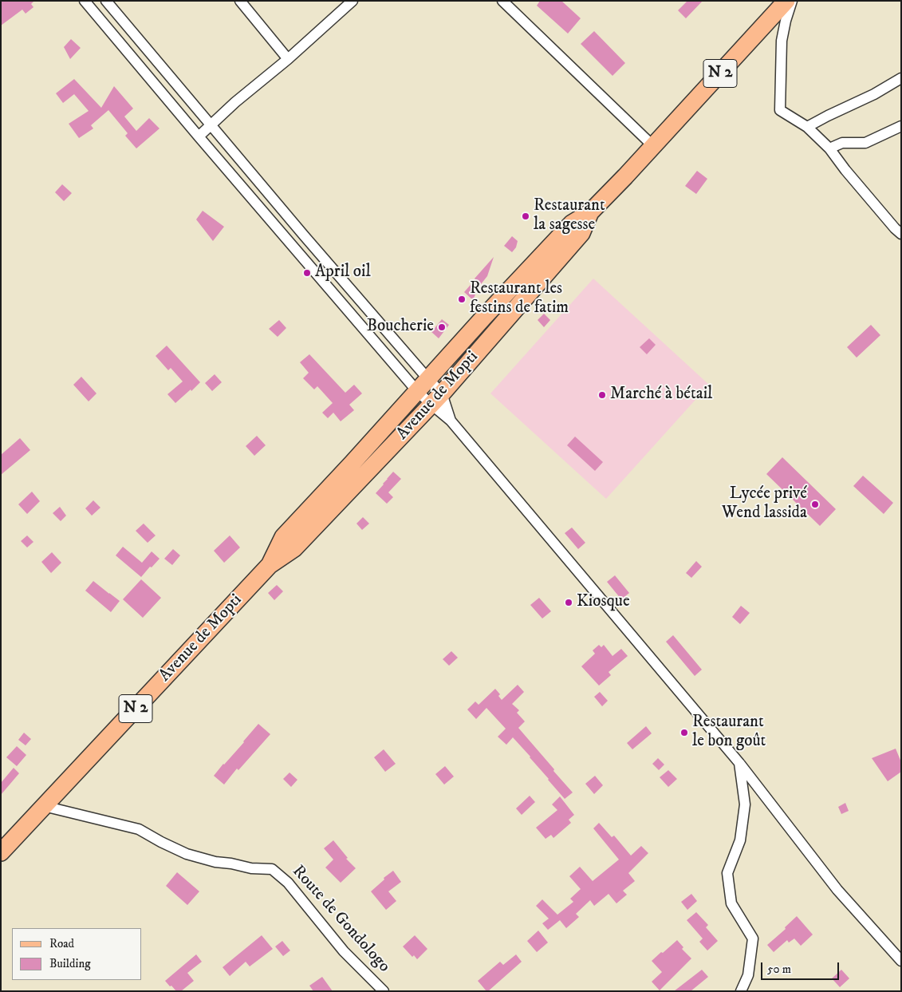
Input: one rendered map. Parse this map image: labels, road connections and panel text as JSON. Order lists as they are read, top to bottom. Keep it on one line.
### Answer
{"streets":{"main road":["N 2","Avenue de Mopti"],"street":["Route de Gondologo"]},"crossings":[["N 2","Avenue de Mopti"],["Avenue de Mopti","Route de Gondologo"]],"places":["Restaurant la sagesse","April oil","Restaurant les festins de fatim","Boucherie","Marché à bétail","Lycée privé Wend lassida","Kiosque","Restaurant le bon goût"],"legend":["Road","Building"],"scale_bar":"50 m"}
